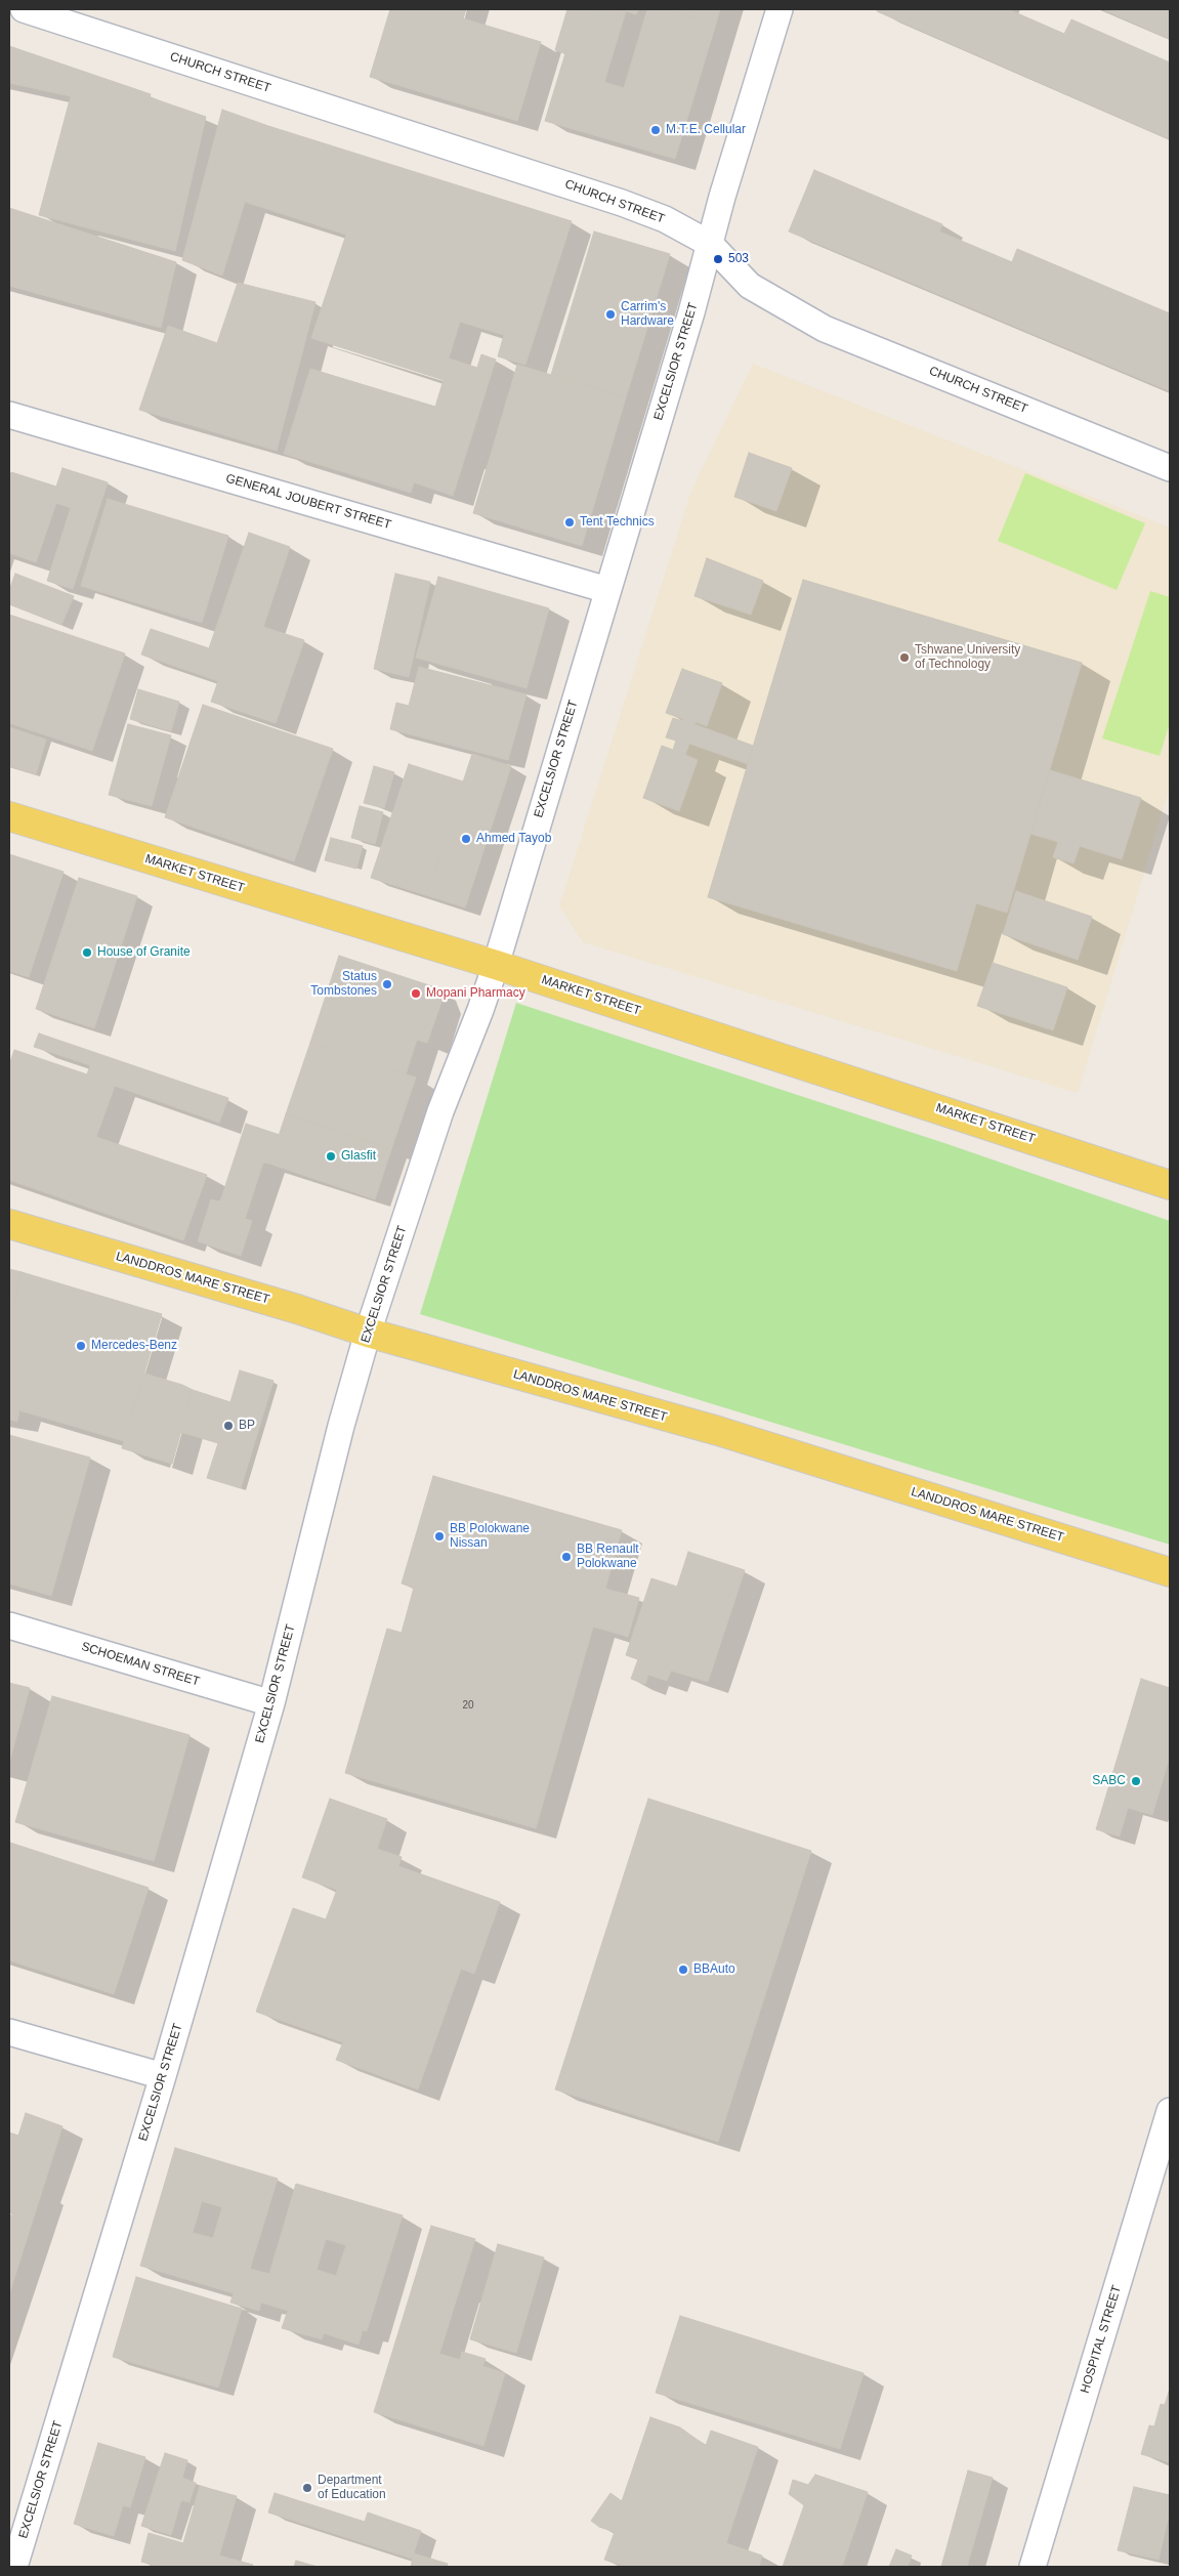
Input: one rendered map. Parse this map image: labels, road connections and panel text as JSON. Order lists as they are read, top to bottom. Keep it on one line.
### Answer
{"streets":{"main road":["MARKET STREET","LANDDROS MARE STREET"],"street":["CHURCH STREET","EXCELSIOR STREET","GENERAL JOUBERT STREET","SCHOEMAN STREET","HOSPITAL STREET"]},"crossings":[["CHURCH STREET","EXCELSIOR STREET"],["EXCELSIOR STREET","GENERAL JOUBERT STREET"],["EXCELSIOR STREET","MARKET STREET"],["EXCELSIOR STREET","LANDDROS MARE STREET"],["EXCELSIOR STREET","SCHOEMAN STREET"]],"places":["M.T.E. Cellular","503","Carrim's Hardware","Tent Technics","Tshwane University of Technology","Ahmed Tayob","House of Granite","Status Tombstones","Mopani Pharmacy","Glasfit","Mercedes-Benz","BP","BB Polokwane Nissan","BB Renault Polokwane","SABC","BBAuto","Department of Education"],"house_numbers":["20"]}
